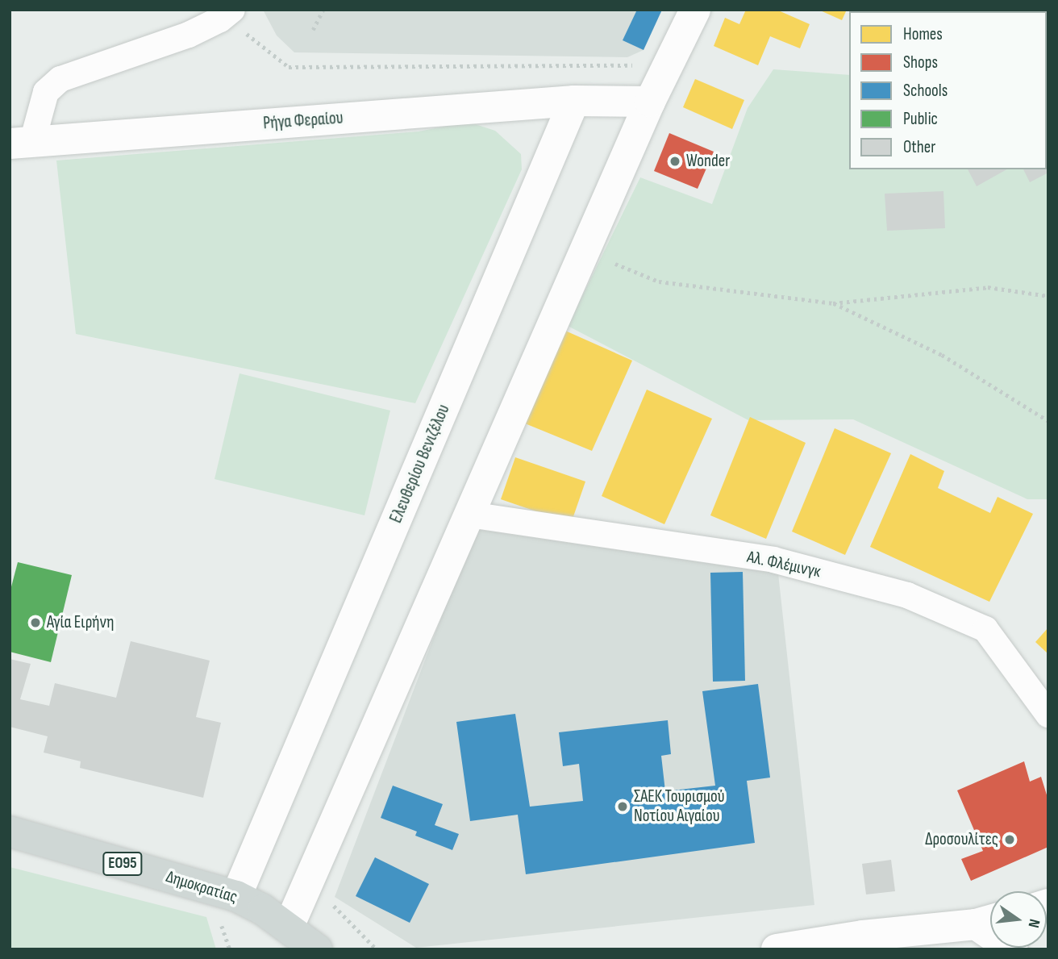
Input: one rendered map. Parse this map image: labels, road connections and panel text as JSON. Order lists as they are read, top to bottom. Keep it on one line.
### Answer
{"streets":{"main road":["ΕΟ95","Δημοκρατίας"],"street":["Ρήγα Φεραίου","Ελευθερίου Βενιζέλου","Αλ. Φλέμινγκ"]},"crossings":[["Ρήγα Φεραίου","Ελευθερίου Βενιζέλου"],["Ελευθερίου Βενιζέλου","Δημοκρατίας"]],"places":["Wonder","Αγία Ειρήνη","ΣΑΕΚ Τουρισμού Νοτίου Αιγαίου","Δροσουλίτες"],"legend":["Homes","Shops","Schools","Public","Other"],"north":"right"}
